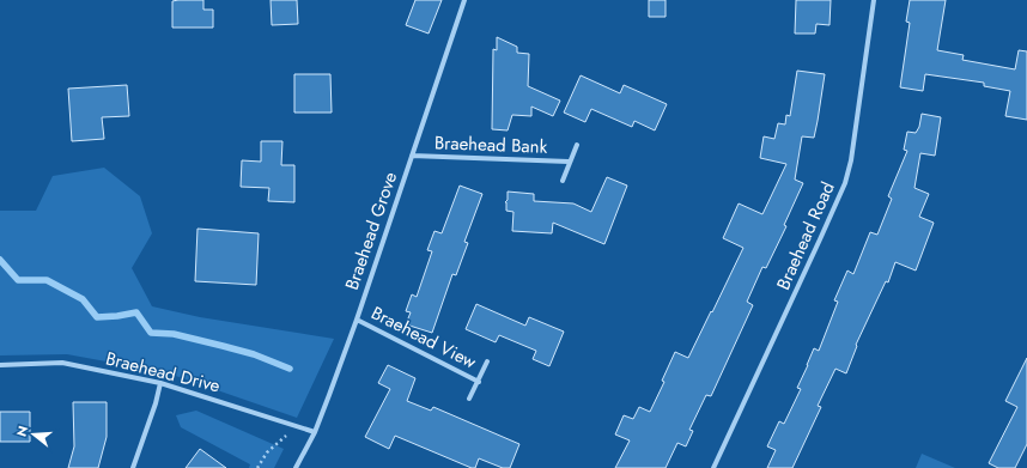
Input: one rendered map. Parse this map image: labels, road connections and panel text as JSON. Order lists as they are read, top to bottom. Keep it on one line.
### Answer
{"streets":{"street":["Braehead Bank","Braehead Grove","Braehead Road","Braehead View","Braehead Drive"]},"crossings":[["Braehead Bank","Braehead Grove"],["Braehead Grove","Braehead View"],["Braehead Grove","Braehead Drive"]],"north":"left"}
